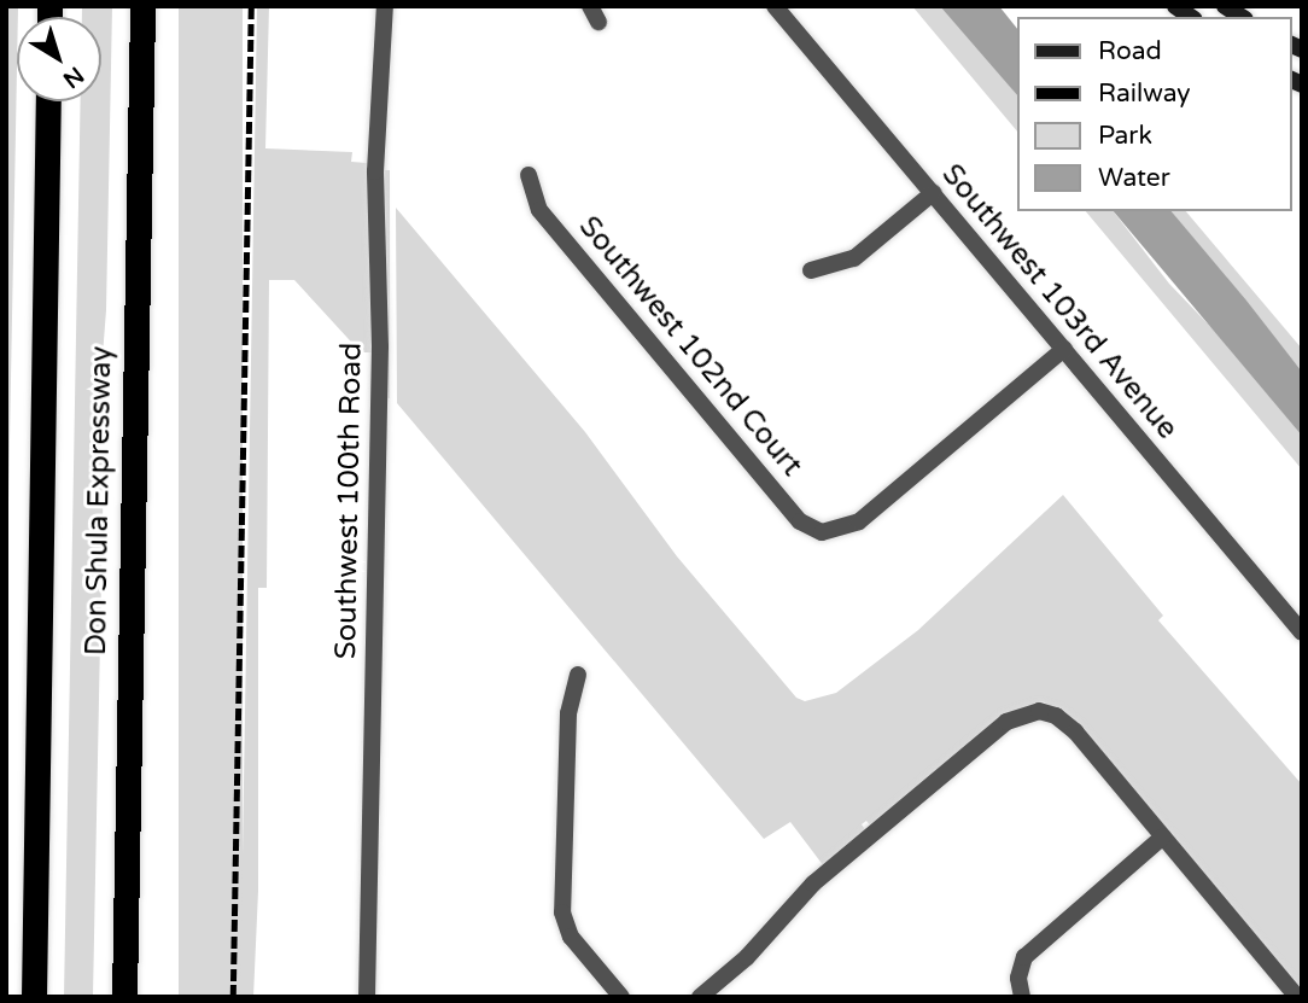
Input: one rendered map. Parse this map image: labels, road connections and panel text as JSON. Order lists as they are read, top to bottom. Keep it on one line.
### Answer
{"streets":{"highway":["Don Shula Expressway"],"street":["Southwest 103rd Avenue","Southwest 102nd Court","Southwest 100th Road"]},"crossings":[["Southwest 103rd Avenue","Southwest 102nd Court"]],"legend":["Road","Railway","Park","Water"],"north":"bottom right"}
